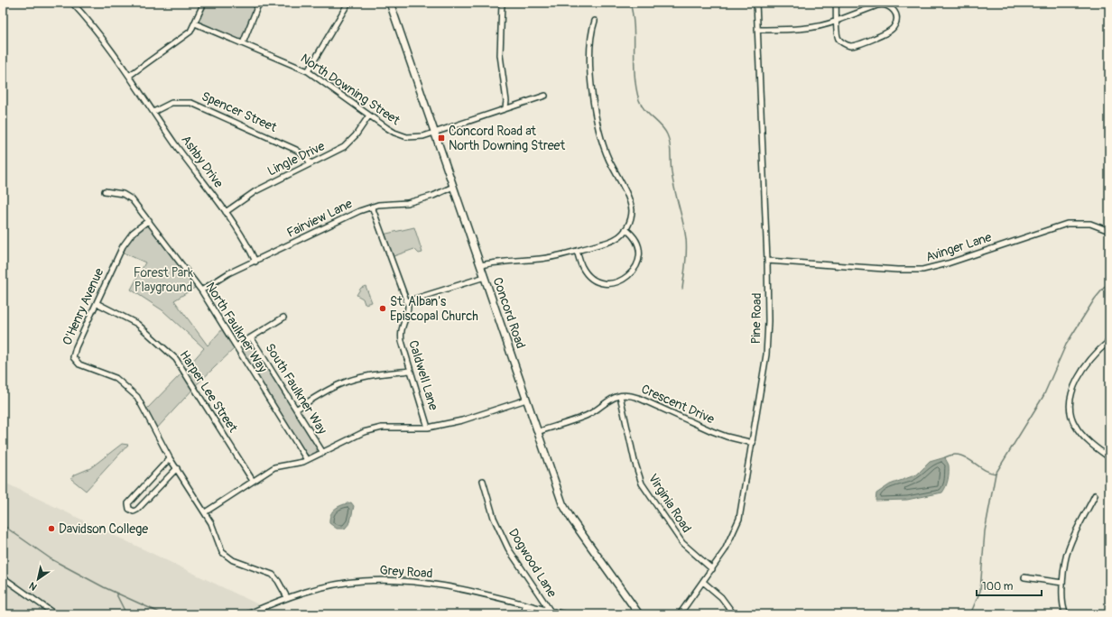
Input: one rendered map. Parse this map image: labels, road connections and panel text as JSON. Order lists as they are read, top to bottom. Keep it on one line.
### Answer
{"streets":{"main road":["Concord Road"],"street":["North Downing Street","Spencer Street","Lingle Drive","Ashby Drive","Fairview Lane","Avinger Lane","O'Henry Avenue","Pine Road","North Faulkner Way","Caldwell Lane","South Faulkner Way","Harper Lee Street","Crescent Drive","Virginia Road","Dogwood Lane","Grey Road"]},"crossings":[["North Downing Street","Lingle Drive"],["North Downing Street","Concord Road"],["Spencer Street","Lingle Drive"],["Spencer Street","Ashby Drive"],["Lingle Drive","Ashby Drive"],["Ashby Drive","Fairview Lane"],["Fairview Lane","Concord Road"],["Fairview Lane","North Faulkner Way"],["Avinger Lane","Pine Road"],["O'Henry Avenue","North Faulkner Way"],["O'Henry Avenue","Harper Lee Street"],["O'Henry Avenue","Grey Road"],["Concord Road","Crescent Drive"],["Pine Road","Crescent Drive"],["Pine Road","Virginia Road"],["Crescent Drive","Virginia Road"],["Dogwood Lane","Grey Road"]],"parks":["Forest Park Playground"],"places":{"transit":["Concord Road at North Downing Street"],"other":["St. Alban's Episcopal Church","Davidson College"]},"scale_bar":"100 m","north":"bottom left"}
